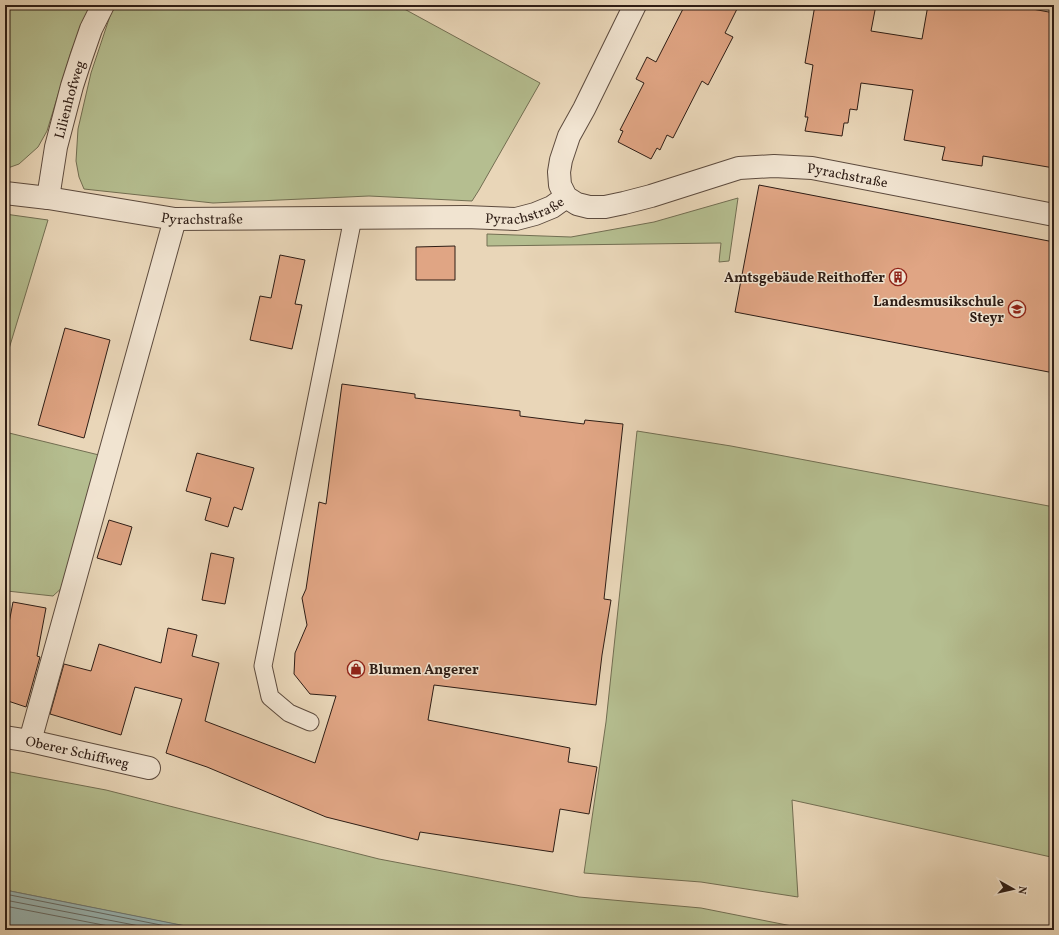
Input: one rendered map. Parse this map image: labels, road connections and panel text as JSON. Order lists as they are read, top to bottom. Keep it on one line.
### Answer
{"streets":{"street":["Lilienhofweg","Pyrachstraße","Oberer Schiffweg"]},"crossings":[["Lilienhofweg","Pyrachstraße"]],"places":{"building":["Amtsgebäude Reithoffer"],"school or university":["Landesmusikschule Steyr"],"shop":["Blumen Angerer"]},"north":"right"}
